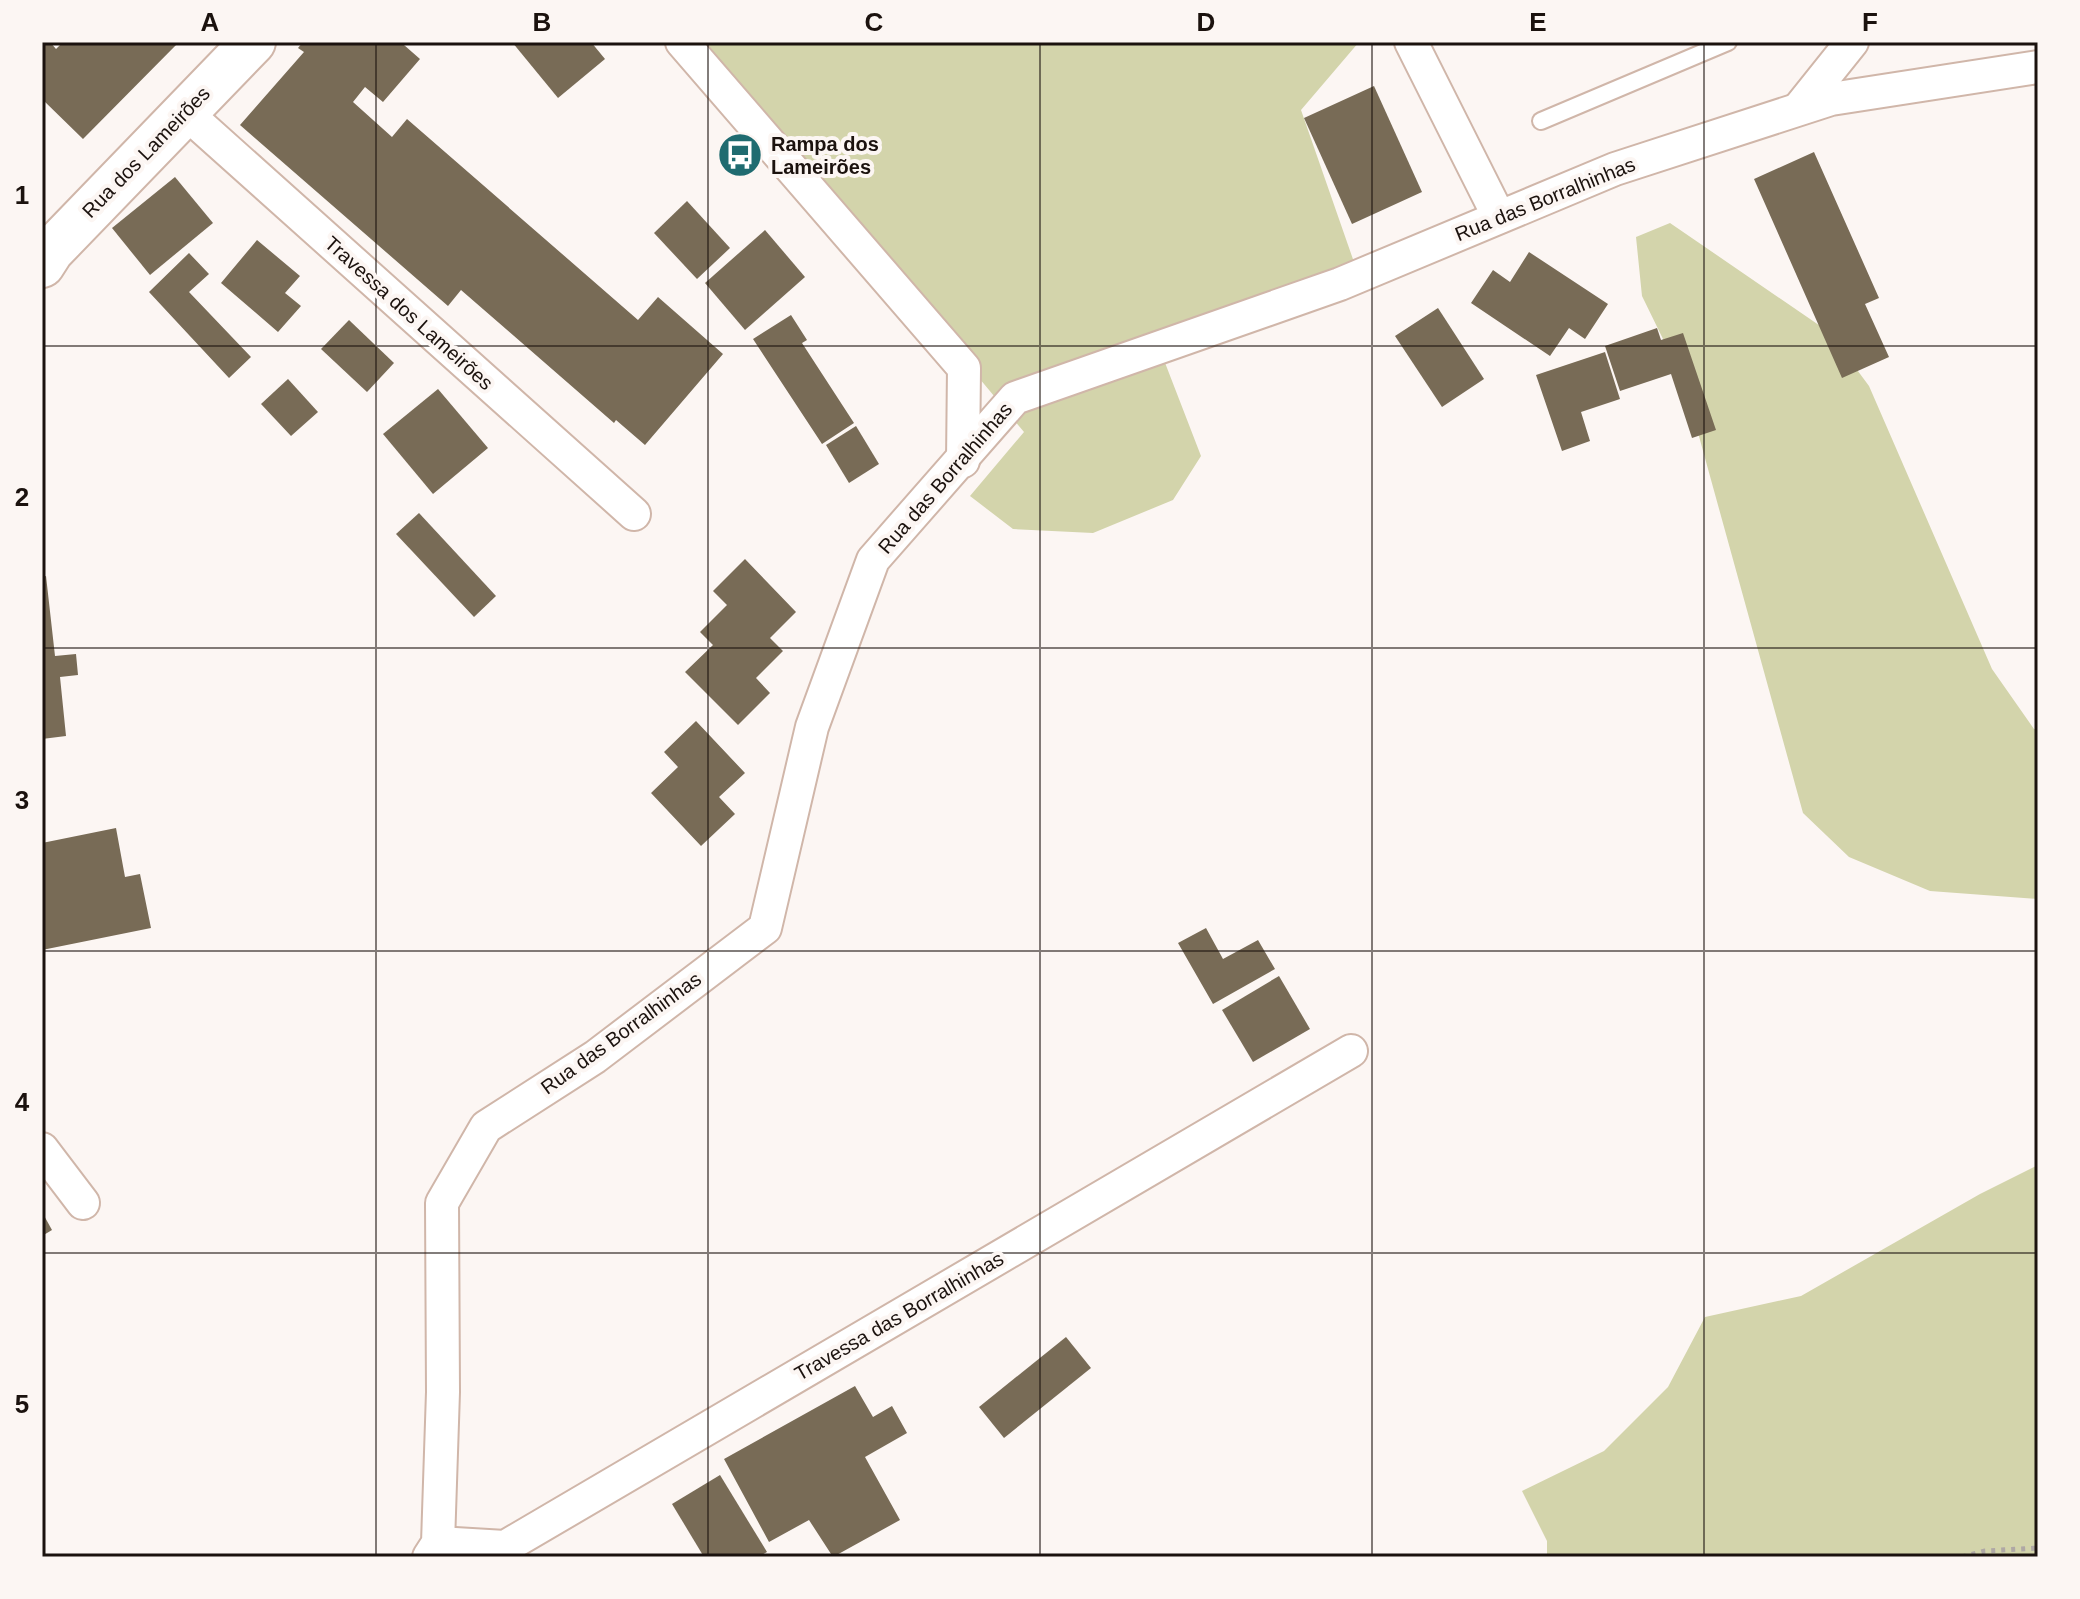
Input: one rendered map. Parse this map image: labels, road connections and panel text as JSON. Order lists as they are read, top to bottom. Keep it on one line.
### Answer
{"streets":{"street":["Rua dos Lameirões","Rua das Borralhinhas","Travessa dos Lameirões","Travessa das Borralhinhas"]},"crossings":[["Rua dos Lameirões","Travessa dos Lameirões"],["Rua das Borralhinhas","Travessa das Borralhinhas"]],"places":{"bus stop":["Rampa dos Lameirões"]},"grid":{"columns":["A","B","C","D","E","F"],"rows":["1","2","3","4","5"]}}
